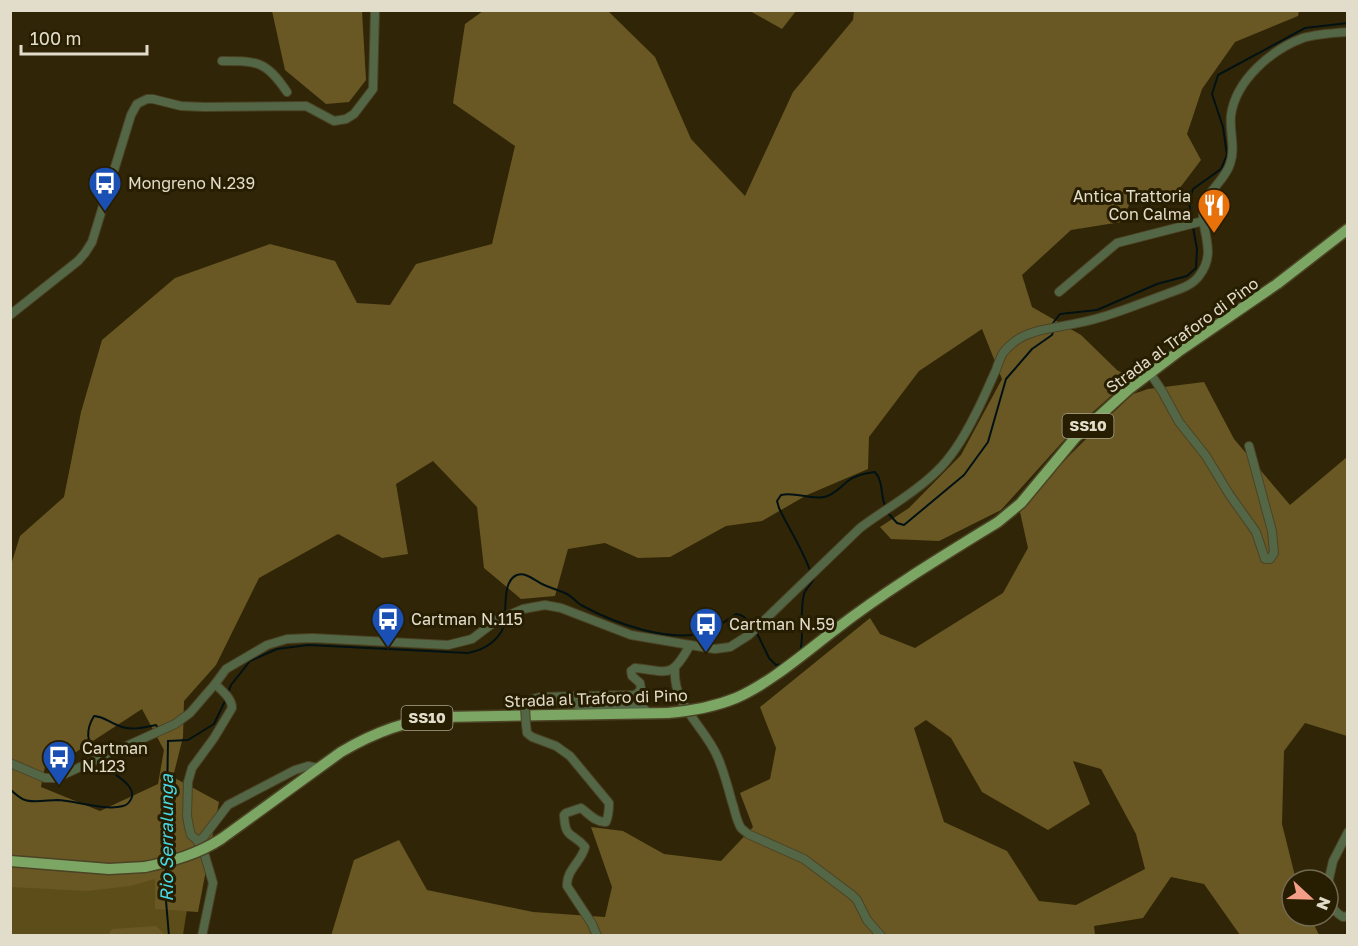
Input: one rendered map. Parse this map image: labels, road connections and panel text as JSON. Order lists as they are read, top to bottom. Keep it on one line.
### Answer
{"streets":{"main road":["Strada al Traforo di Pino","SS10"]},"water":["Rio Serralunga"],"places":{"bus stop":["Mongreno N.239","Cartman N.115","Cartman N.59","Cartman N.123"],"restaurant":["Antica Trattoria Con Calma"]},"scale_bar":"100 m","north":"right"}
